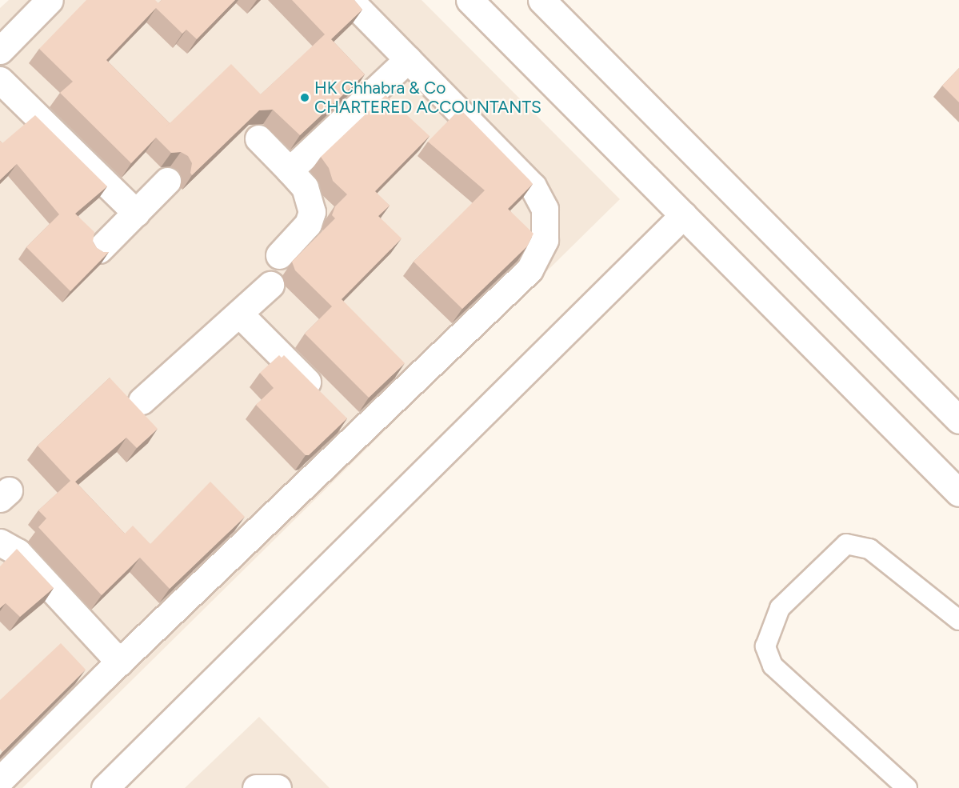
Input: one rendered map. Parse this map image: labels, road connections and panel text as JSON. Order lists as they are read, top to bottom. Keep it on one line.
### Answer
{"places":["HK Chhabra & Co CHARTERED ACCOUNTANTS"]}
